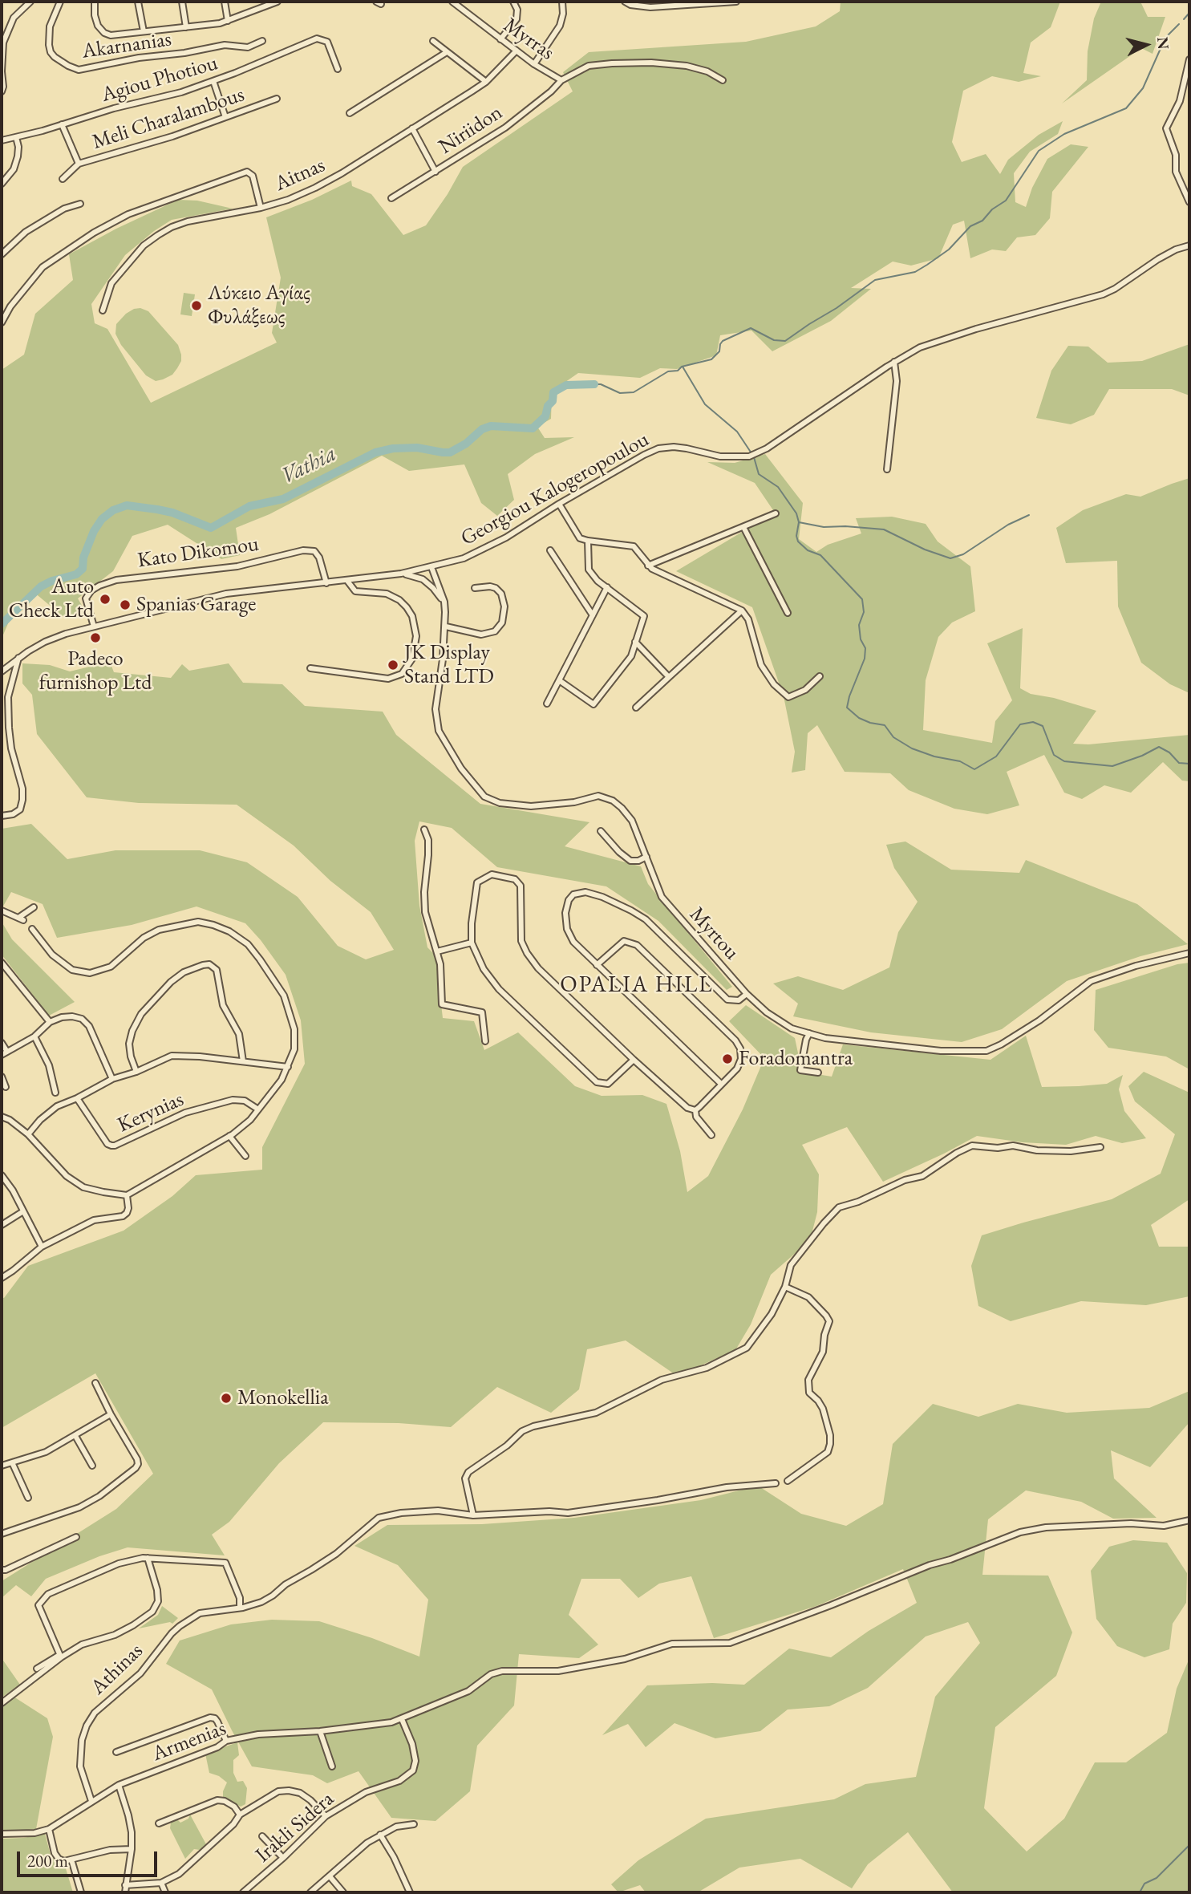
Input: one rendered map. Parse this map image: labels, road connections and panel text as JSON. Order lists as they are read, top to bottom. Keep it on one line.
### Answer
{"streets":{"street":["Myrras","Akarnanias","Agiou Photiou","Meli Charalambous","Niriidon","Aitnas","Georgiou Kalogeropoulou","Kato Dikomou","Myrtou","Kerynias","Athinas","Armenias","Irakli Sidera"]},"crossings":[["Myrras","Niriidon"],["Myrras","Aitnas"],["Agiou Photiou","Meli Charalambous"],["Georgiou Kalogeropoulou","Kato Dikomou"],["Georgiou Kalogeropoulou","Myrtou"],["Athinas","Armenias"],["Armenias","Irakli Sidera"]],"districts":["OPALIA HILL"],"water":["Vathia"],"places":["Λύκειο Αγίας Φυλάξεως","Auto Check Ltd","Spanias Garage","Padeco furnishop Ltd","JK Display Stand LTD","Foradomantra","Monokellia"],"scale_bar":"200 m","north":"right"}
